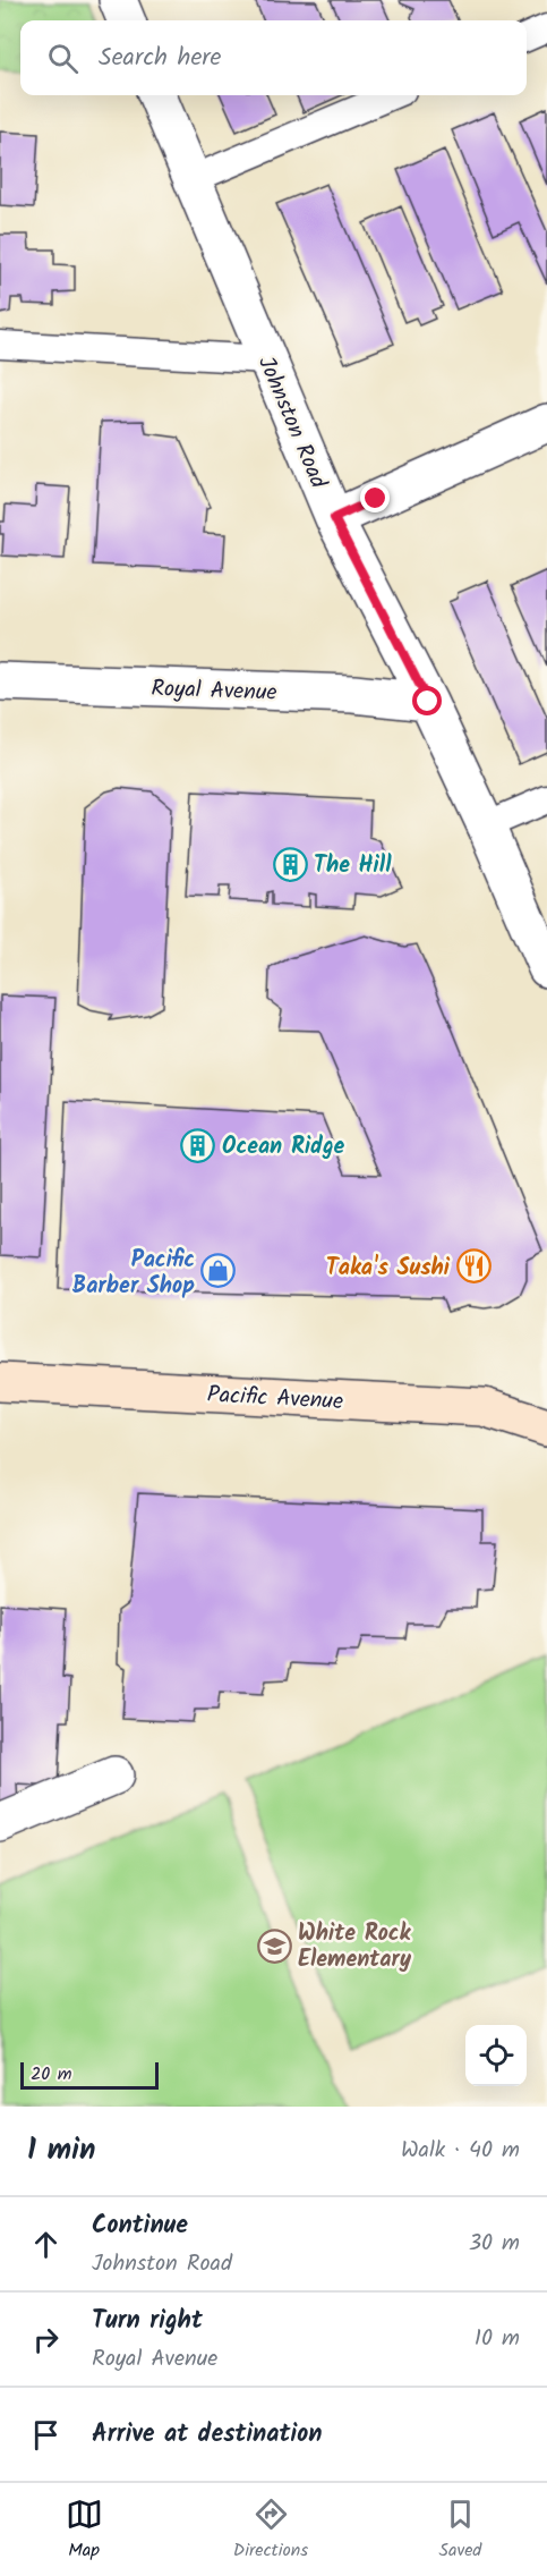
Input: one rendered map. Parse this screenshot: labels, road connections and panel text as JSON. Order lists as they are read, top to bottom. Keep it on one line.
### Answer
{"streets":{"street":["Johnston Road","Royal Avenue","Pacific Avenue"]},"crossings":[["Johnston Road","Royal Avenue"]],"places":{"building":["The Hill","Ocean Ridge"],"restaurant":["Taka's Sushi"],"shop":["Pacific Barber Shop"],"school or university":["White Rock Elementary"]},"scale_bar":"20 m","page":{"search":"Search here","scale":"20 m","heading":["1 min","Walk · 40 m"],"list":[["Continue","Johnston Road","30 m"],["Turn right","Royal Avenue","10 m"],"Arrive at destination"],"nav":["Map","Directions","Saved"]}}
